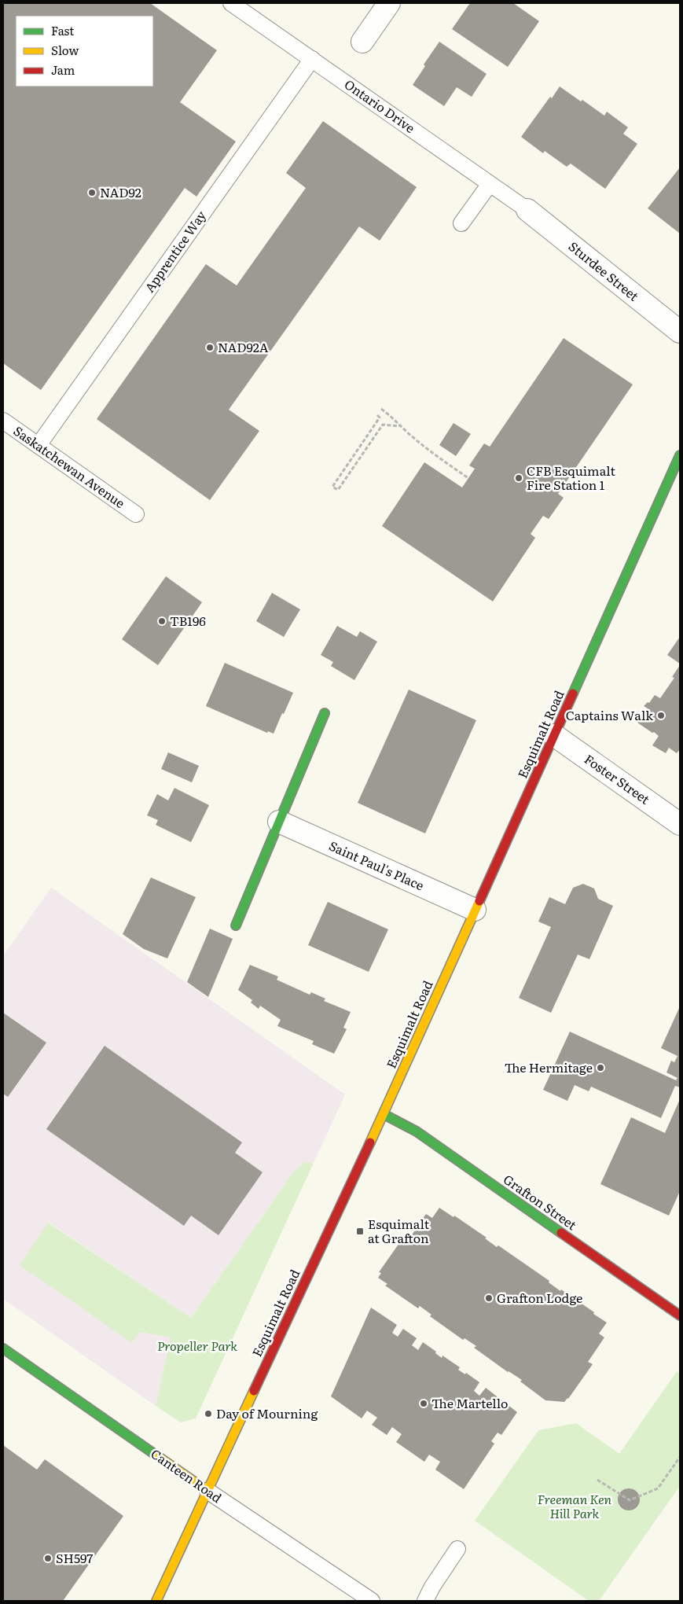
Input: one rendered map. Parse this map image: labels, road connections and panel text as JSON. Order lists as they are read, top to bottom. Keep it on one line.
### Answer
{"streets":{"street":["Sturdee Street","Esquimalt Road","Foster Street","Saint Paul's Place","Grafton Street","Canteen Road"],"lane":["Ontario Drive","Apprentice Way","Saskatchewan Avenue"]},"crossings":[["Ontario Drive","Apprentice Way"],["Ontario Drive","Sturdee Street"],["Apprentice Way","Saskatchewan Avenue"],["Esquimalt Road","Foster Street"],["Esquimalt Road","Saint Paul's Place"],["Esquimalt Road","Grafton Street"],["Esquimalt Road","Canteen Road"]],"parks":["Propeller Park","Freeman Ken Hill Park"],"places":{"other":["NAD92","NAD92A","CFB Esquimalt Fire Station 1","TB196","Captains Walk","The Hermitage","Grafton Lodge","The Martello","Day of Mourning","SH597"],"transit":["Esquimalt at Grafton"]},"legend":["Fast","Slow","Jam"]}
